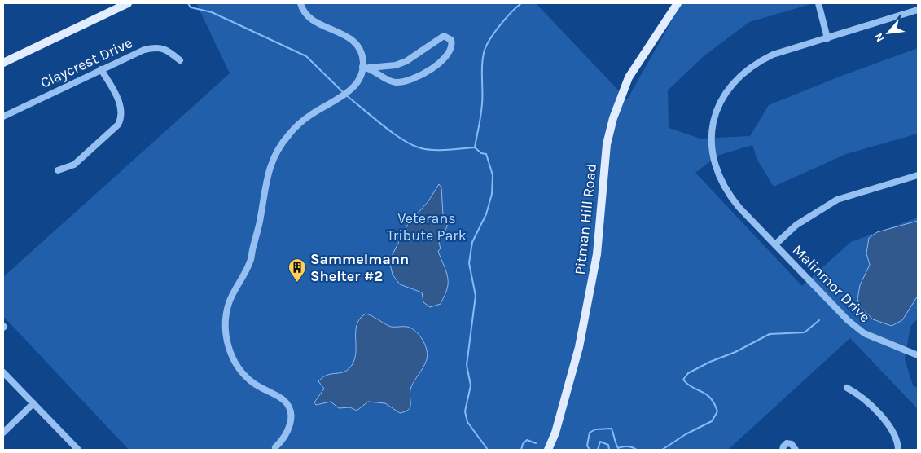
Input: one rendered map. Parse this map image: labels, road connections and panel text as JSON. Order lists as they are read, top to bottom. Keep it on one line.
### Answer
{"streets":{"main road":["Pitman Hill Road"],"street":["Claycrest Drive","Malinmor Drive"]},"parks":["Veterans Tribute Park"],"places":{"building":["Sammelmann Shelter #2"]},"north":"bottom left"}
